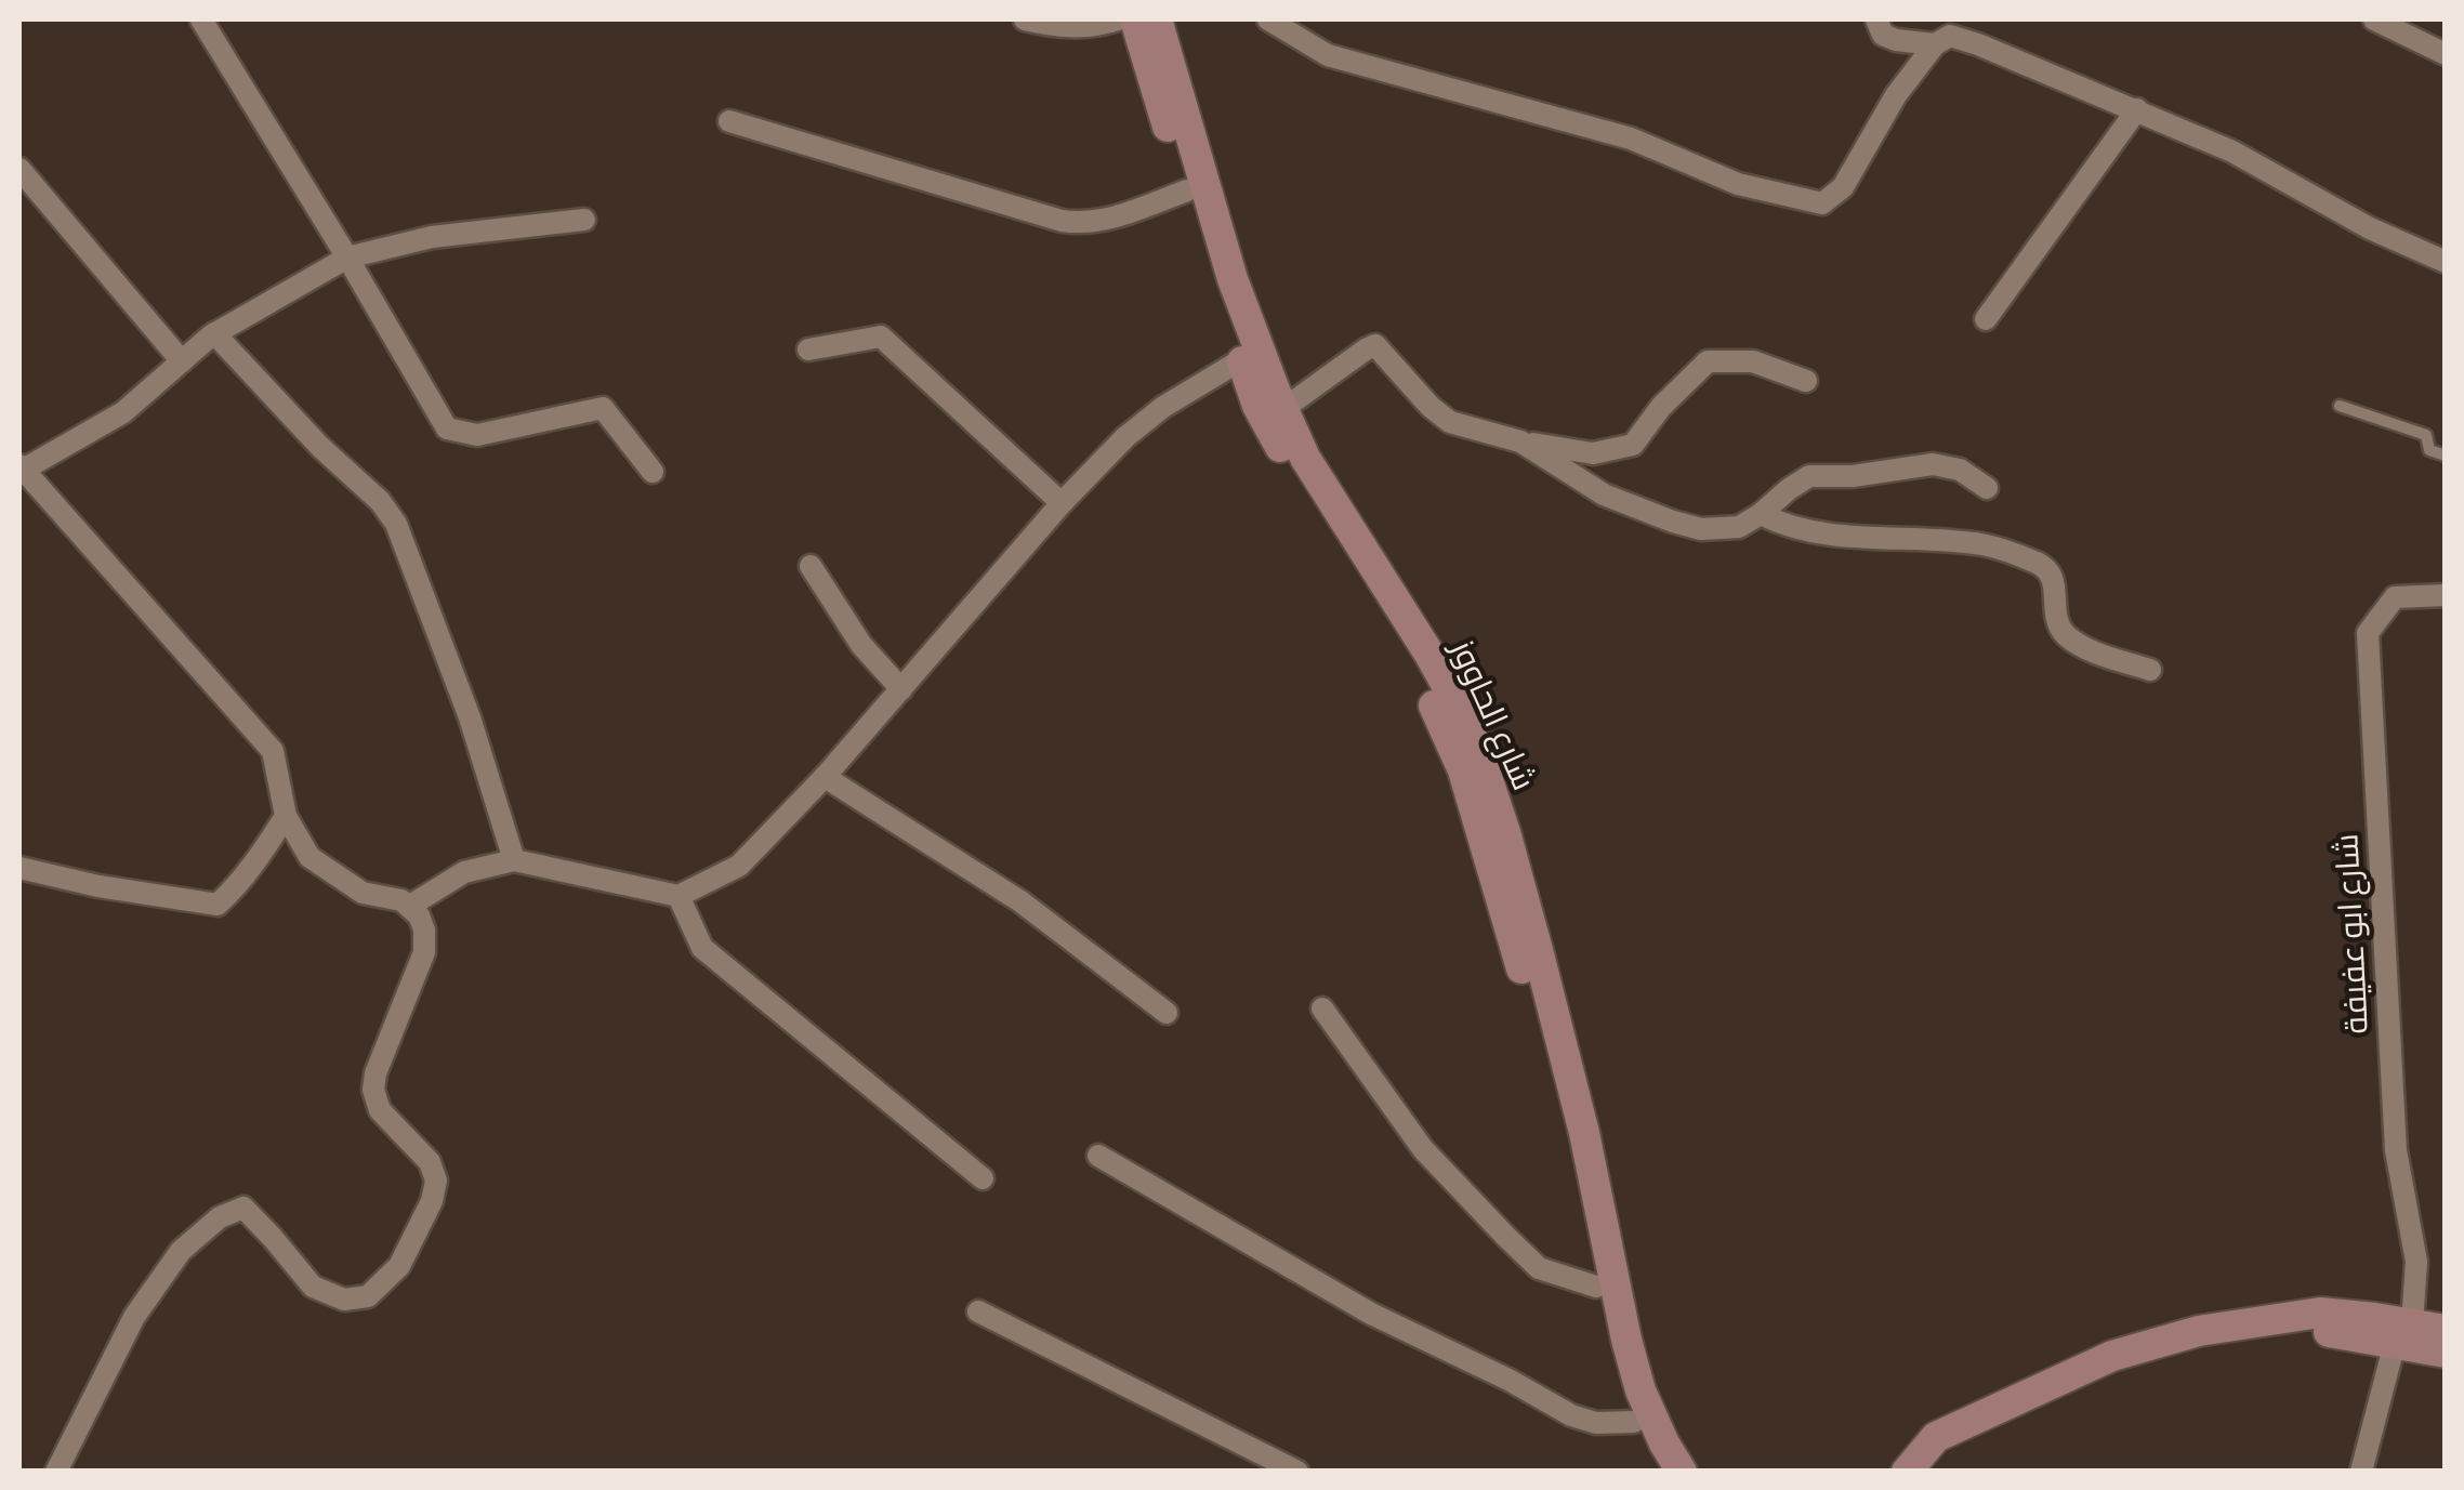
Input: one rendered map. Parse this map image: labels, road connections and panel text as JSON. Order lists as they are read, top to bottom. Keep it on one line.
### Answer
{"streets":{"main road":["شارع الحاووز"],"street":["شارع ابو عفيفة"]}}
